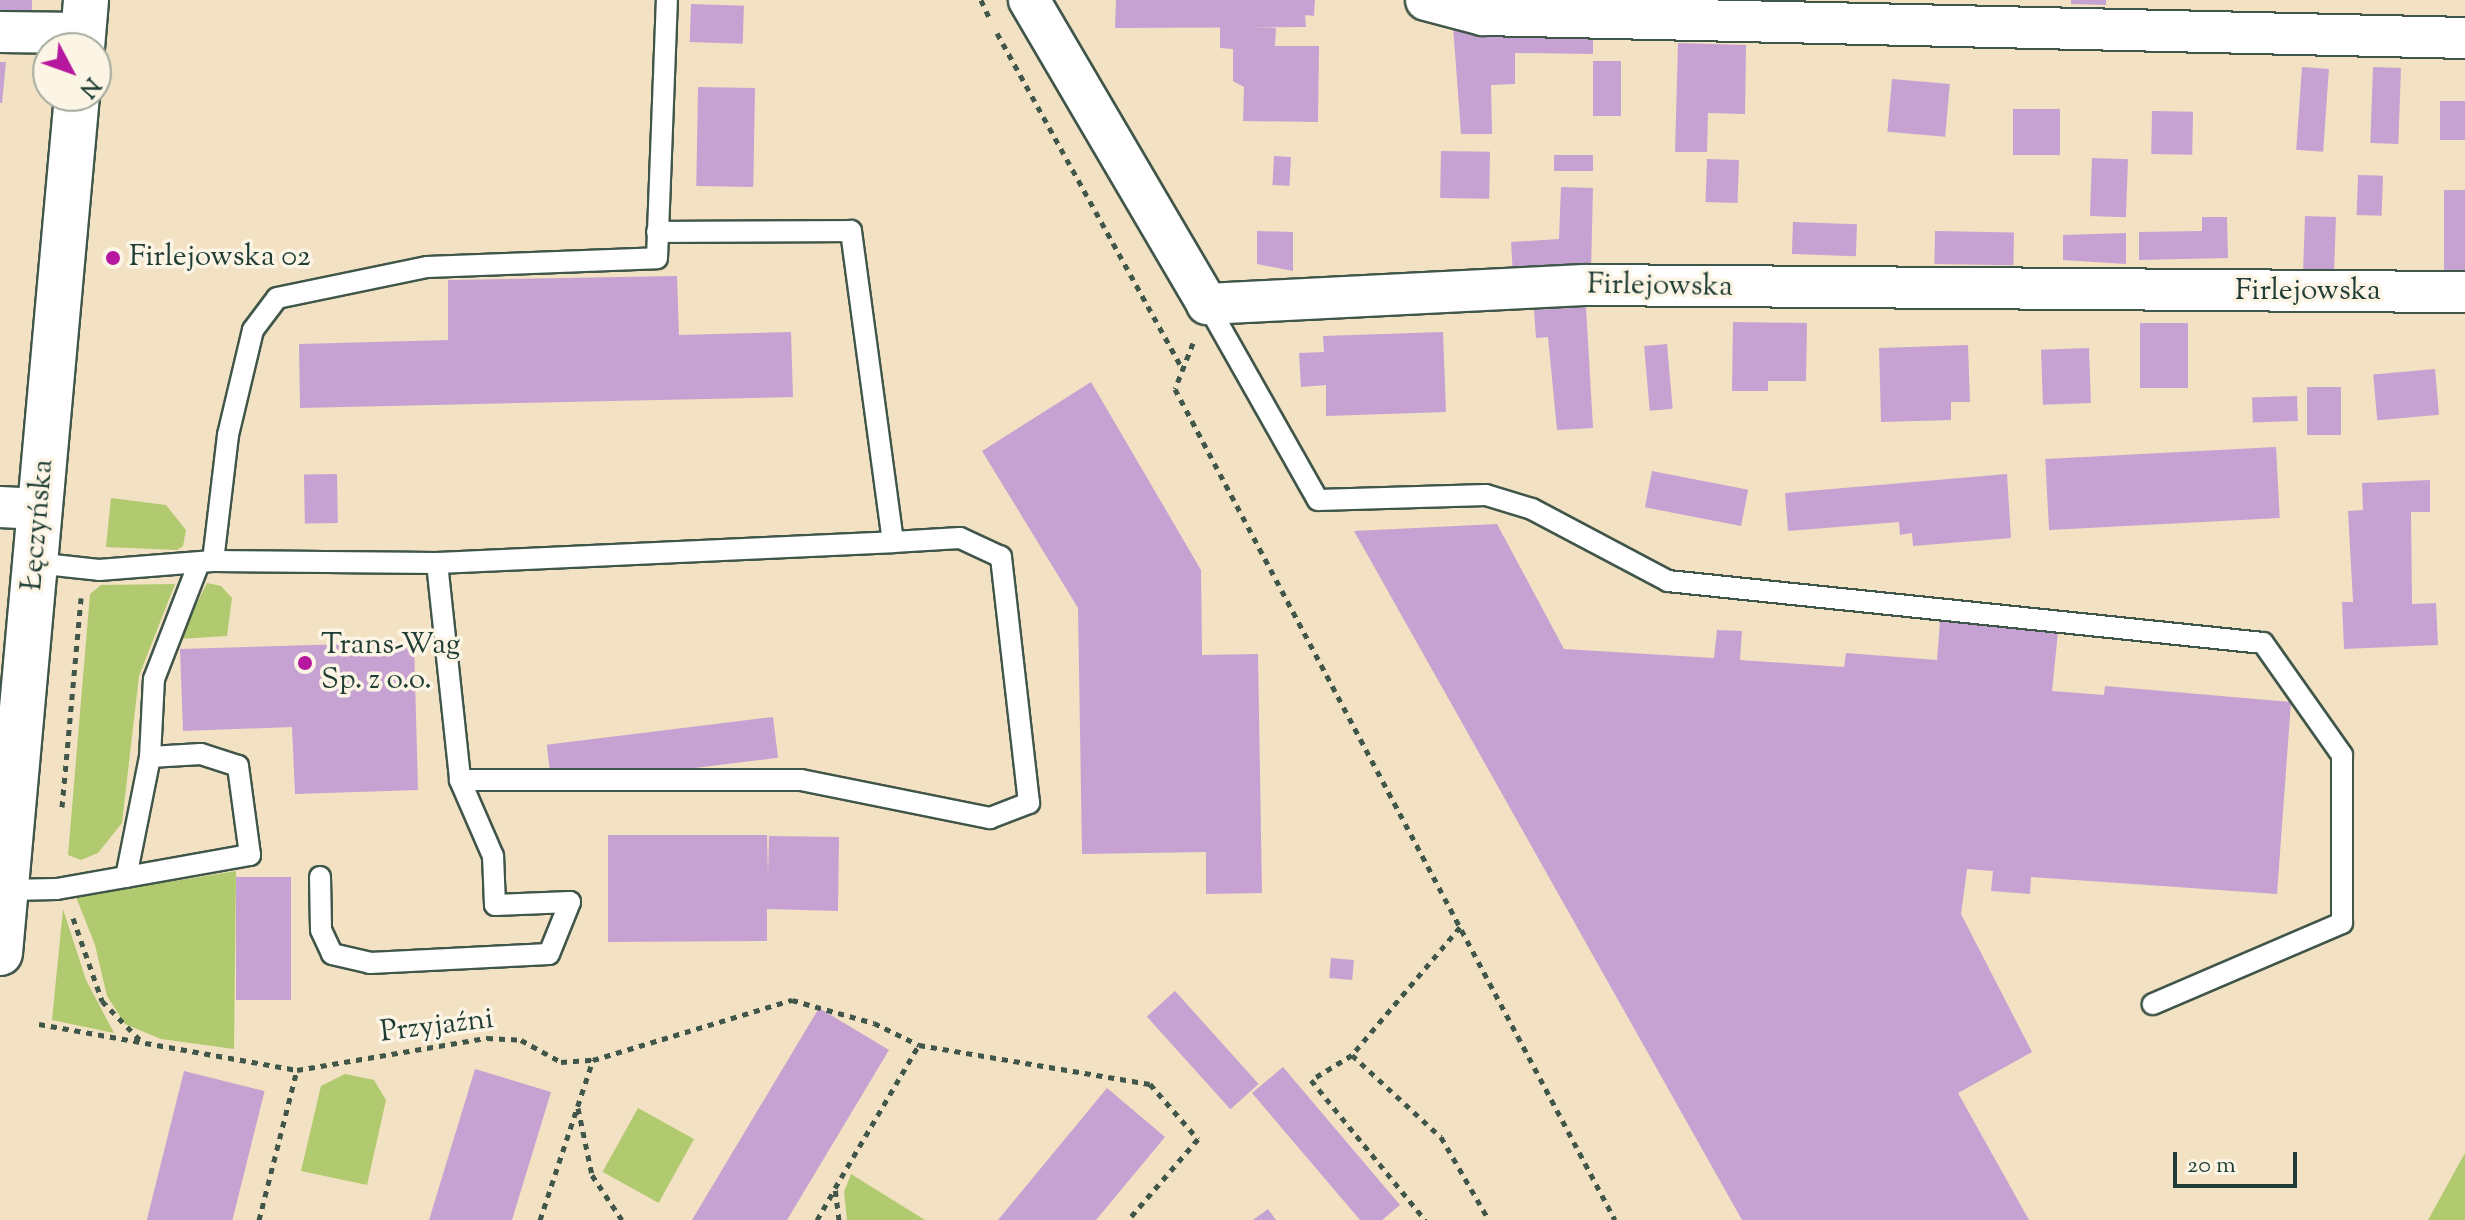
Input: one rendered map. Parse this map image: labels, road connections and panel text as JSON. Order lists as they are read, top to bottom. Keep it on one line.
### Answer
{"streets":{"street":["Firlejowska","Łęczyńska"],"path":["Przyjaźni"]},"places":["Firlejowska 02","Trans-Wag Sp. z o.o."],"scale_bar":"20 m","north":"bottom right"}
